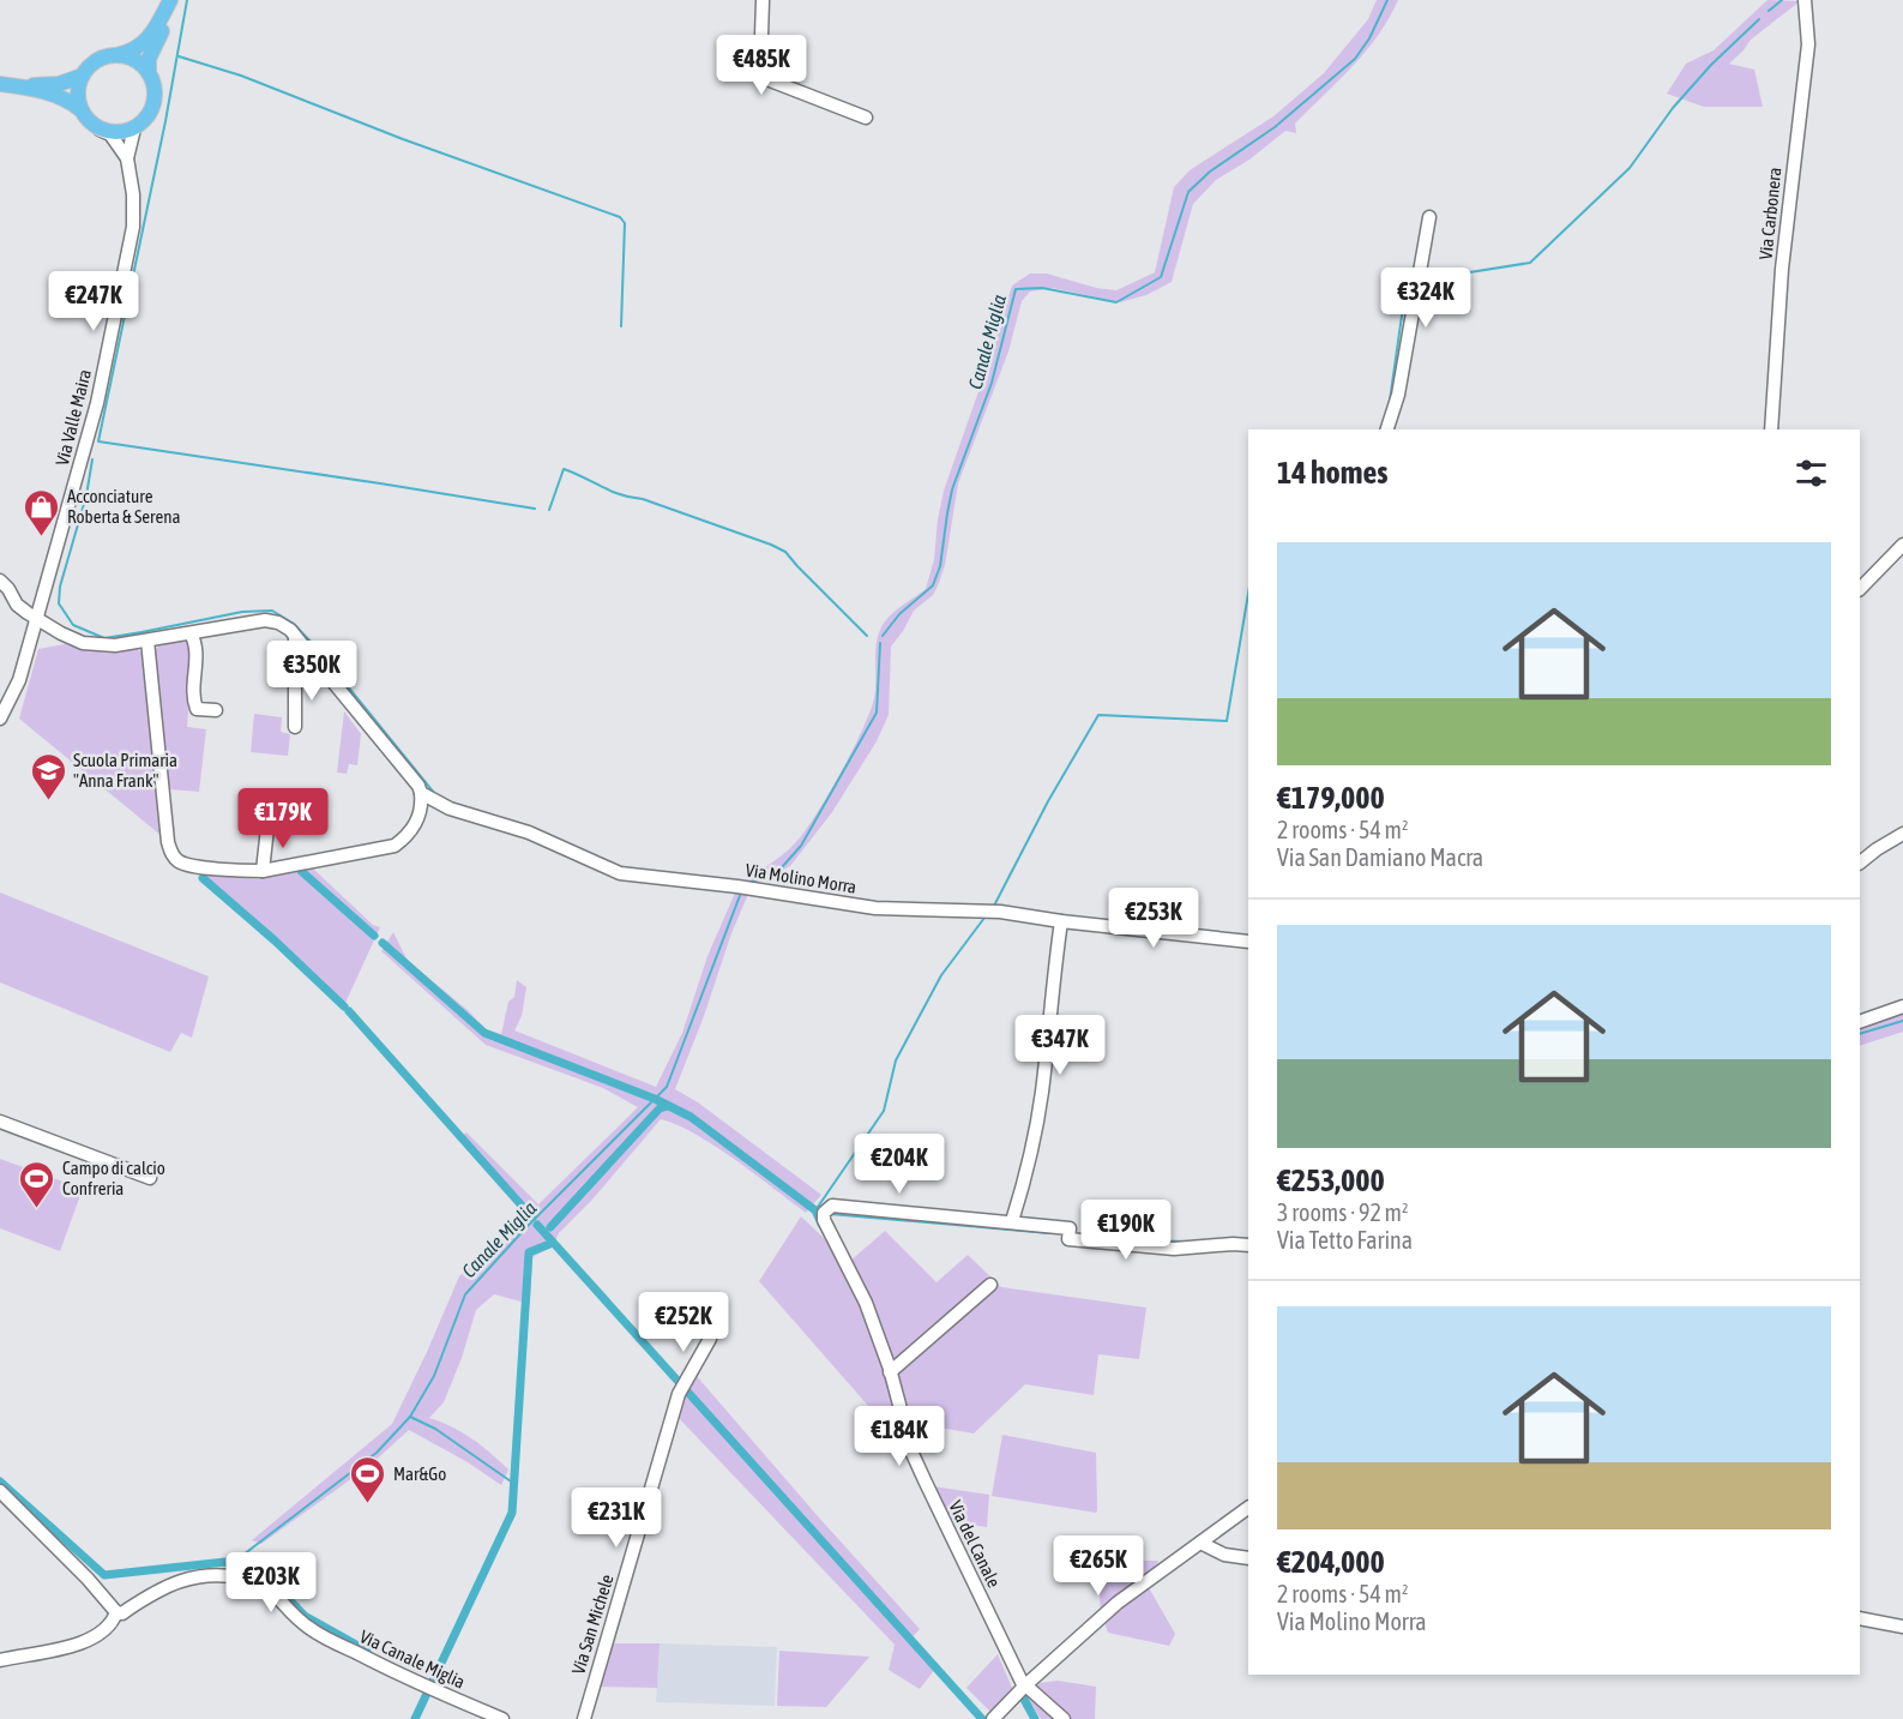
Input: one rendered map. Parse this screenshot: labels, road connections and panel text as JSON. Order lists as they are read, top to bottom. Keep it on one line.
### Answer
{"streets":{"street":["Via Carbonera","Via Valle Maira","Via Molino Morra","Via del Canale","Via San Michele","Via Canale Miglia"]},"water":["Canale Miglia"],"places":{"shop":["Acconciature Roberta & Serena"],"school or university":["Scuola Primaria \"Anna Frank\""],"sports":["Campo di calcio Confreria","Mar&Go"]},"page":{"price":["€485K","€324K","€247K","€350K","€179K","€253K","€347K","€204K","€190K","€252K","€184K","€231K","€265K","€203K"],"heading":"14 homes","list":[{"name":"€179,000","note":"2 rooms · 54 m² · Via San Damiano Macra"},{"name":"€253,000","note":"3 rooms · 92 m² · Via Tetto Farina"},{"name":"€204,000","note":"2 rooms · 54 m² · Via Molino Morra"}]}}
